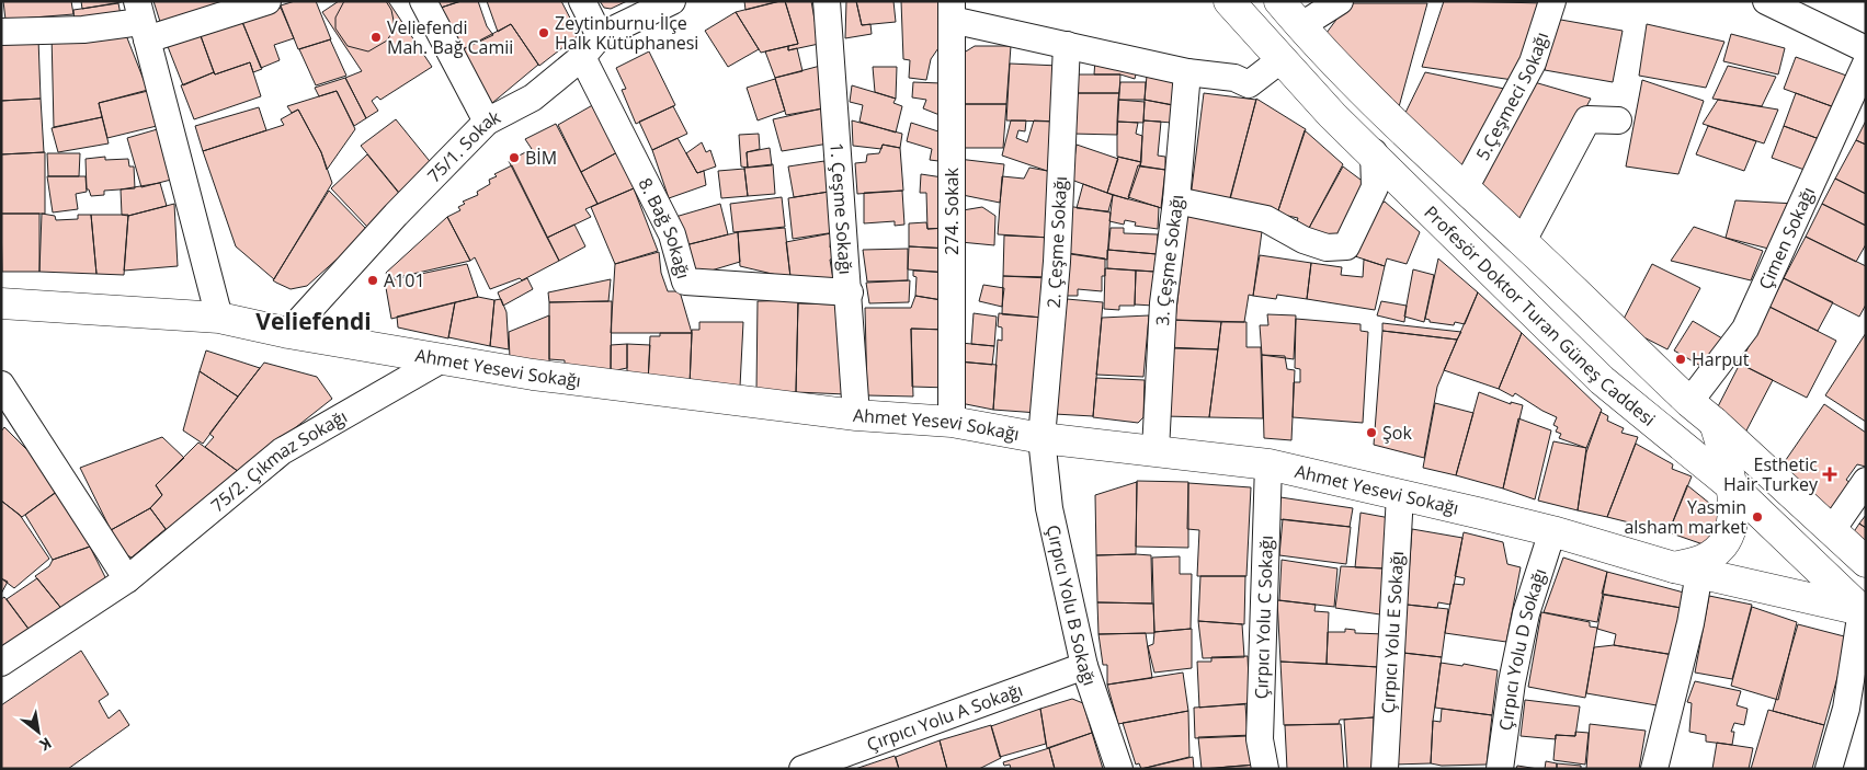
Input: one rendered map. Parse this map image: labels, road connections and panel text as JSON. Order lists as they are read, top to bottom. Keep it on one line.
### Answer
{"streets":{"street":["5.Çeşmeci Sokağı","75/1. Sokak","1. Çeşme Sokağı","274. Sokak","8. Bağ Sokağı","Çimen Sokağı","2. Çeşme Sokağı","3. Çeşme Sokağı","Profesör Doktor Turan Güneş Caddesi","Ahmet Yesevi Sokağı","75/2. Çıkmaz Sokağı","Çırpıcı Yolu B Sokağı","Çırpıcı Yolu C Sokağı","Çırpıcı Yolu E Sokağı","Çırpıcı Yolu D Sokağı","Çırpıcı Yolu A Sokağı"]},"crossings":[["5.Çeşmeci Sokağı","Profesör Doktor Turan Güneş Caddesi"],["75/1. Sokak","8. Bağ Sokağı"],["75/1. Sokak","Ahmet Yesevi Sokağı"],["1. Çeşme Sokağı","8. Bağ Sokağı"],["1. Çeşme Sokağı","Ahmet Yesevi Sokağı"],["274. Sokak","Ahmet Yesevi Sokağı"],["Çimen Sokağı","Profesör Doktor Turan Güneş Caddesi"],["2. Çeşme Sokağı","Ahmet Yesevi Sokağı"],["2. Çeşme Sokağı","Çırpıcı Yolu B Sokağı"],["3. Çeşme Sokağı","Ahmet Yesevi Sokağı"],["Profesör Doktor Turan Güneş Caddesi","Ahmet Yesevi Sokağı"],["Ahmet Yesevi Sokağı","75/2. Çıkmaz Sokağı"],["Ahmet Yesevi Sokağı","Çırpıcı Yolu B Sokağı"],["Ahmet Yesevi Sokağı","Çırpıcı Yolu C Sokağı"],["Ahmet Yesevi Sokağı","Çırpıcı Yolu E Sokağı"],["Ahmet Yesevi Sokağı","Çırpıcı Yolu D Sokağı"],["Çırpıcı Yolu B Sokağı","Çırpıcı Yolu A Sokağı"]],"districts":["Veliefendi"],"places":{"other":["Zeytinburnu İlçe Halk Kütüphanesi","Veliefendi Mah. Bağ Camii","BİM","A101","Harput","Şok","Yasmin alsham market"],"health":["Esthetic Hair Turkey"]},"north":"bottom right"}
